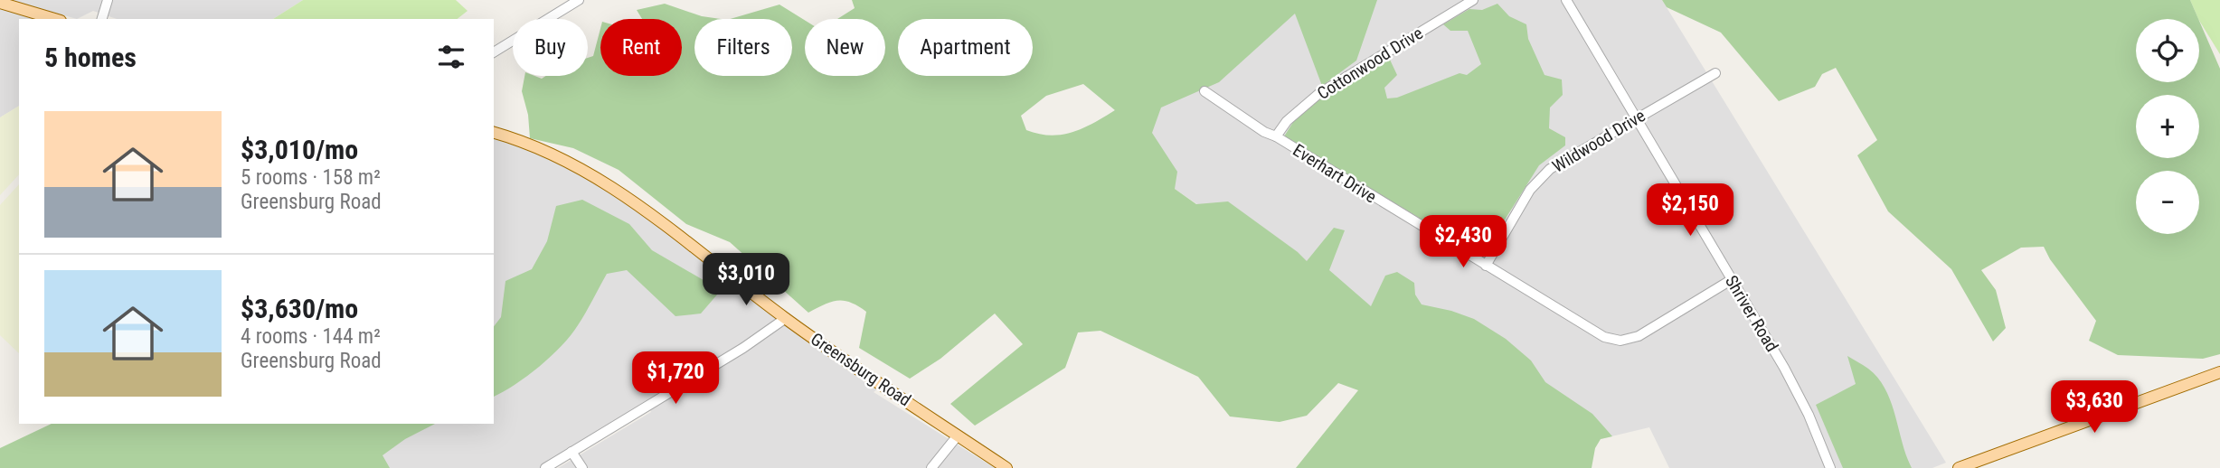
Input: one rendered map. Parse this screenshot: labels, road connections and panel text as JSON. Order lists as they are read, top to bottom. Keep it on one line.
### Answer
{"streets":{"main road":["Greensburg Road"],"street":["Cottonwood Drive","Wildwood Drive","Everhart Drive","Shriver Road"]},"crossings":[["Cottonwood Drive","Everhart Drive"],["Wildwood Drive","Everhart Drive"],["Wildwood Drive","Shriver Road"],["Everhart Drive","Shriver Road"]],"page":{"map_buttons":["+","−"],"chip":["Buy","Rent","Filters","New","Apartment"],"heading":"5 homes","list":[{"name":"$3,010/mo","note":"5 rooms · 158 m² · Greensburg Road"},{"name":"$3,630/mo","note":"4 rooms · 144 m² · Greensburg Road"}],"price":["$2,150","$2,430","$3,010","$1,720","$3,630"]}}
